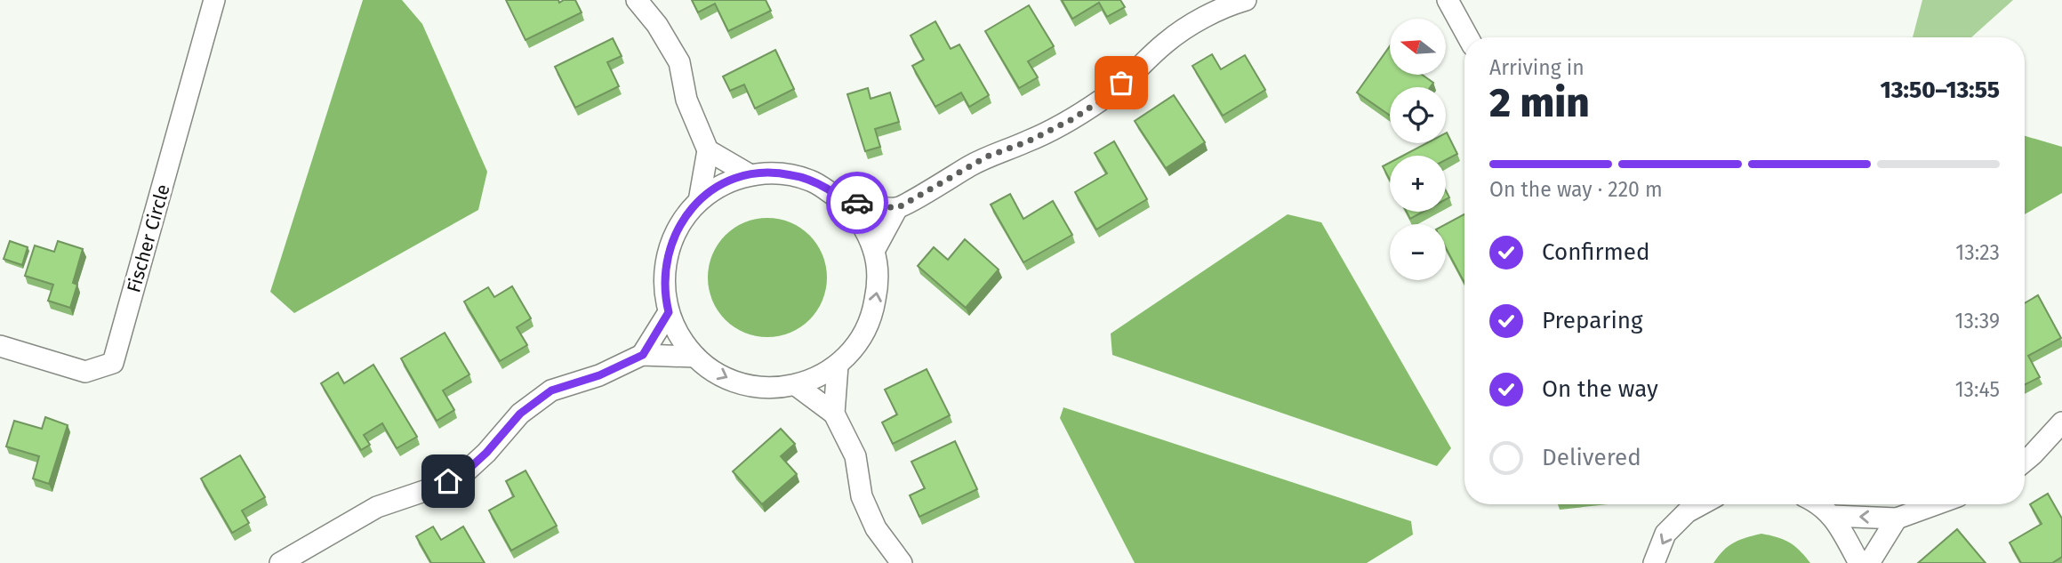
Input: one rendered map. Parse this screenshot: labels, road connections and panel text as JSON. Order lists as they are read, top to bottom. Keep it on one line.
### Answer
{"streets":{"street":["Fischer Circle"]},"north":"left","page":{"map_buttons":["+","−"],"heading":["2 min","Arriving in","13:50–13:55"],"bar":"On the way · 220 m","list":[["Confirmed","13:23"],["Preparing","13:39"],["On the way","13:45"],"Delivered"]}}
